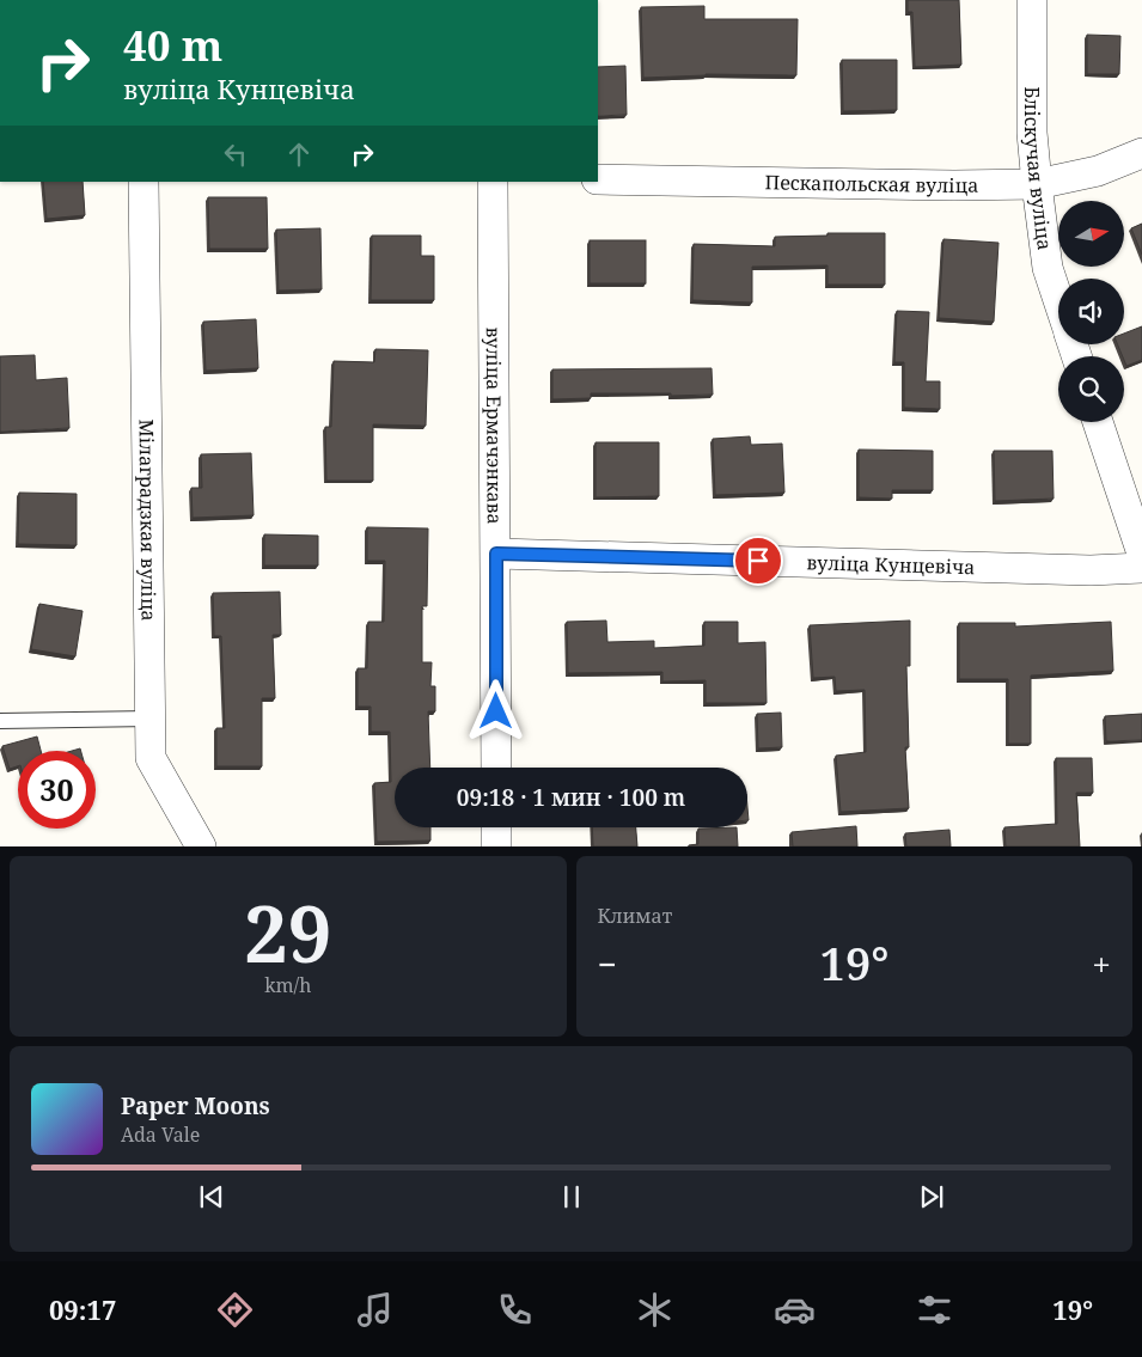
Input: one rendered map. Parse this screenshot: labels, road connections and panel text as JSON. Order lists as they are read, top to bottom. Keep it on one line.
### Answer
{"streets":{"street":["Бліскучая вуліца","Пескапольская вуліца","вуліца Ермачэнкава","Мілаградзкая вуліца","вуліца Кунцевіча"]},"crossings":[["Бліскучая вуліца","Пескапольская вуліца"],["вуліца Ермачэнкава","вуліца Кунцевіча"]],"north":"right","page":{"turn":["40 m","вуліца Кунцевіча"],"limit":"30","trip":"09:18 · 1 мин · 100 m","tile":[["29","km/h"],"Климат"],"heat":["−","19°","+"],"song":["Paper Moons","Ada Vale"],"tabs":["09:17","19°"]}}
